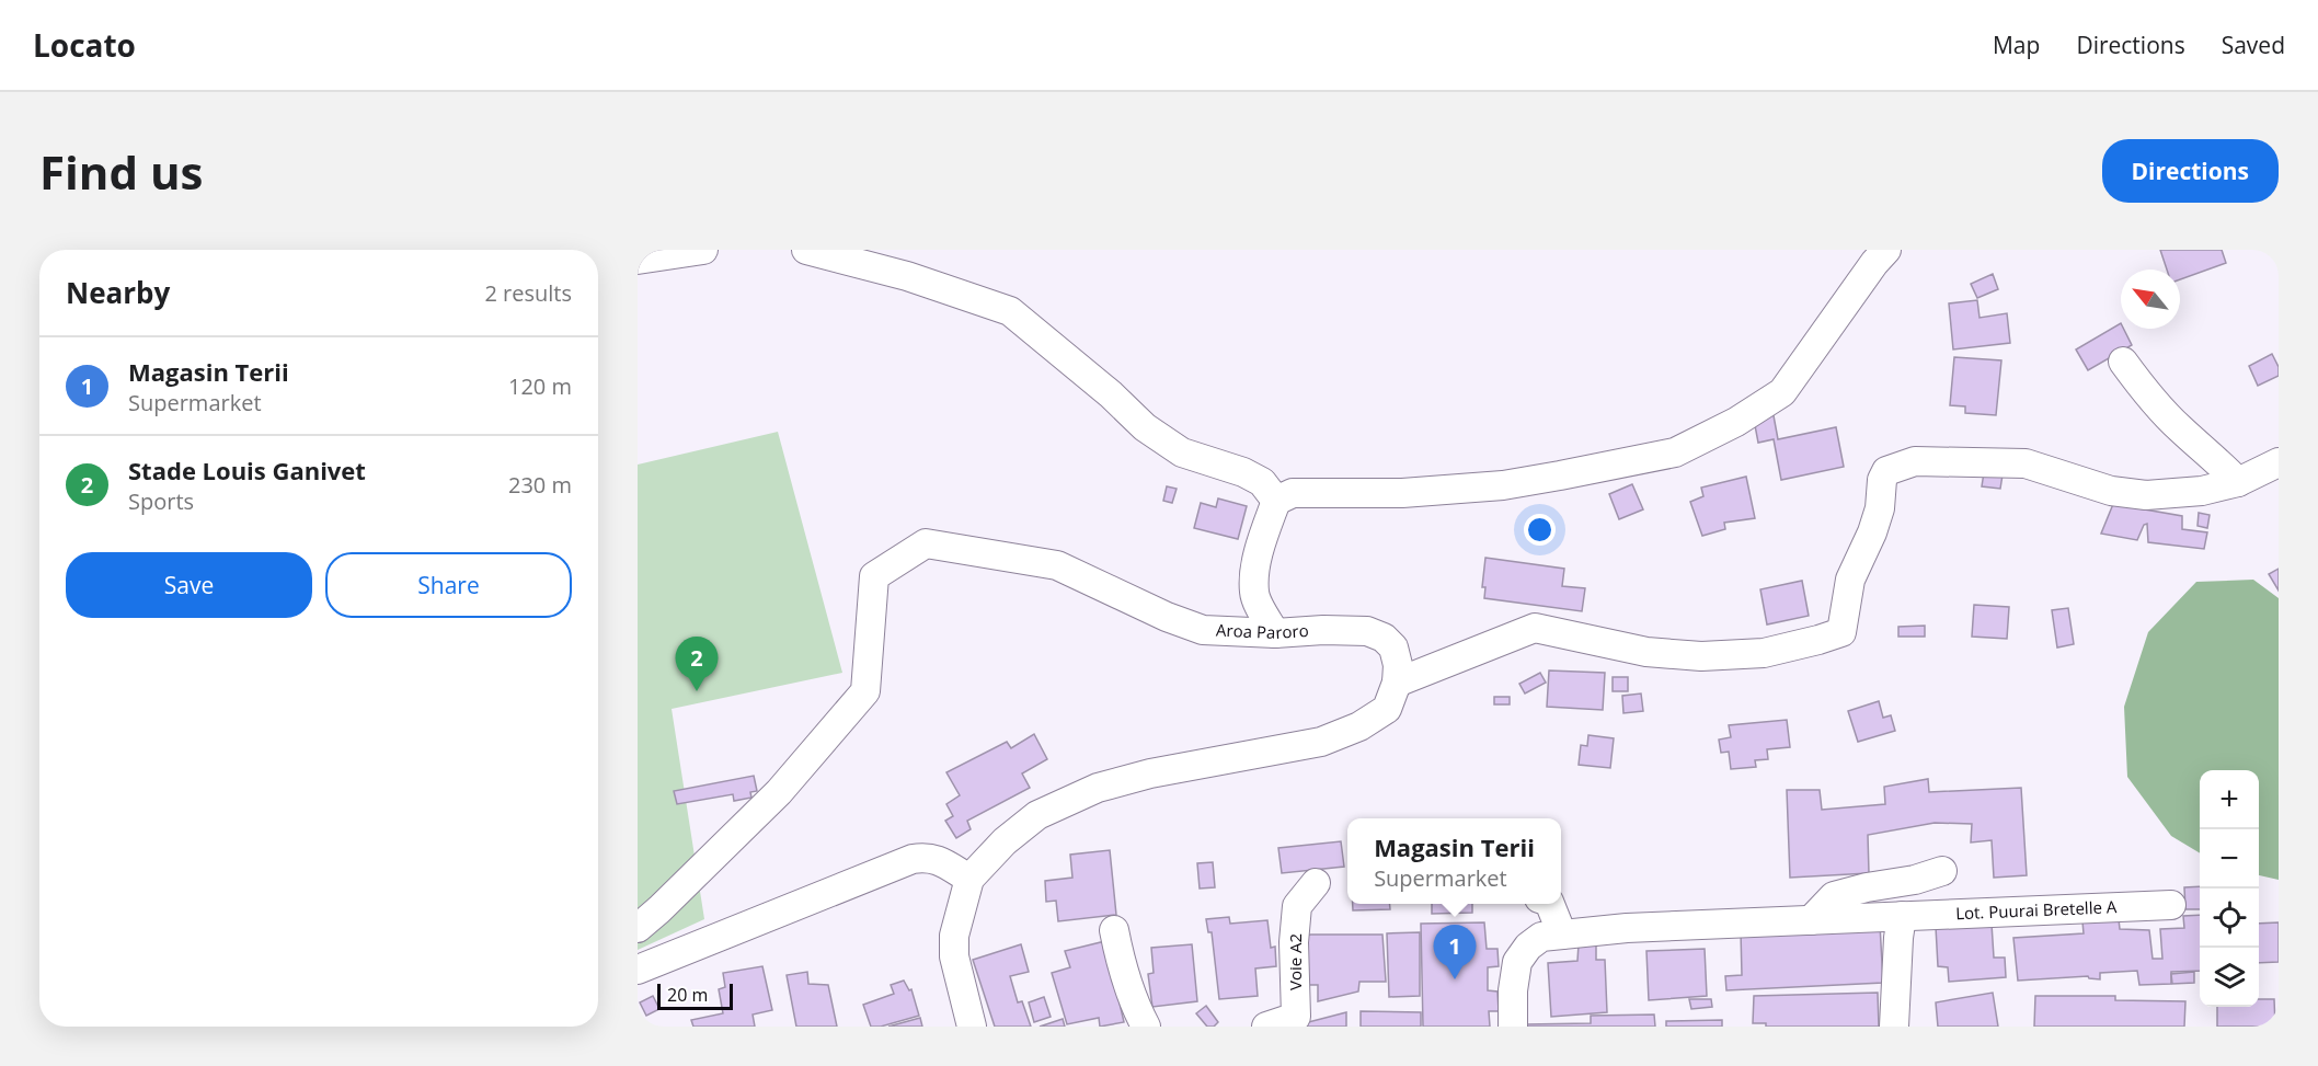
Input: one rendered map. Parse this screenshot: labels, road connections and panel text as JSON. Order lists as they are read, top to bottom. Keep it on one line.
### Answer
{"streets":{"street":["Aroa Paroro","Lot. Puurai Bretelle A","Voie A2"]},"scale_bar":"20 m","north":"top left","page":{"header":"Locato","nav":["Map","Directions","Saved"],"buttons":["Directions",["Save","Share"]],"title":"Find us","heading":["Nearby","2 results"],"list":[{"mark":"1","name":"Magasin Terii","note":"Supermarket","value":"120 m"},{"mark":"2","name":"Stade Louis Ganivet","note":"Sports","value":"230 m"}],"pins":["2","1"],"map_buttons":["+","−"],"popup":["Magasin Terii","Supermarket"],"scale":"20 m"}}
